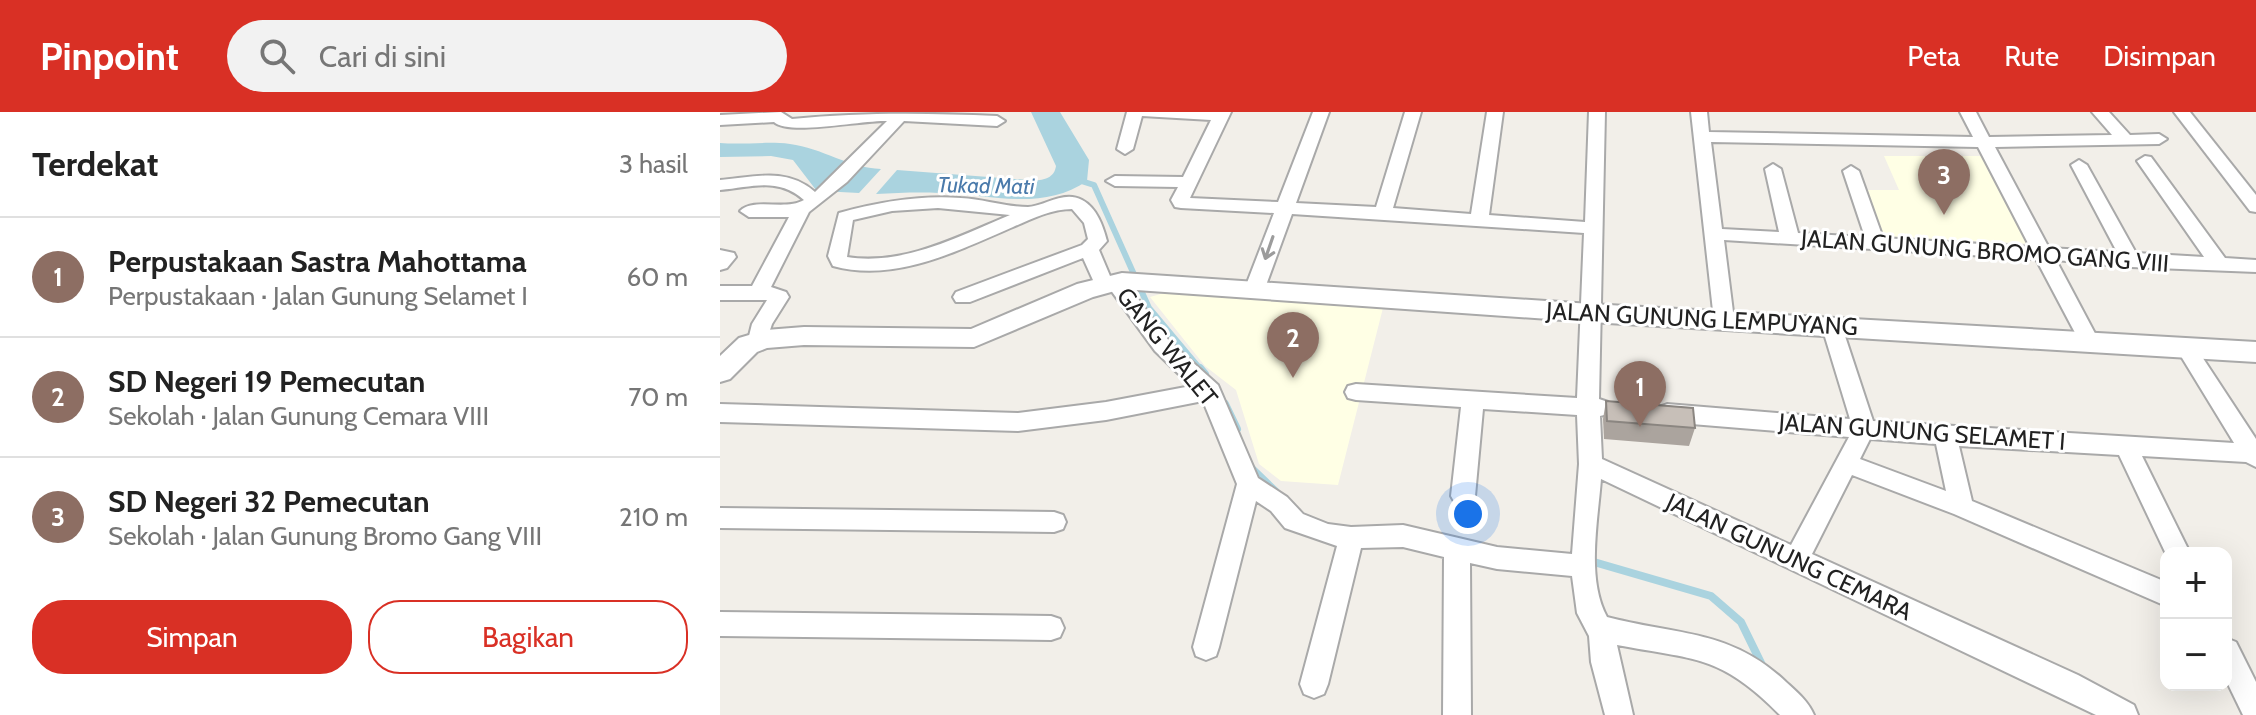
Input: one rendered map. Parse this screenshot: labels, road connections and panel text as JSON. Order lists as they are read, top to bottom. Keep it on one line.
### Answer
{"streets":{"street":["JALAN GUNUNG BROMO GANG VIII","JALAN GUNUNG LEMPUYANG","GANG WALET","JALAN GUNUNG SELAMET I","JALAN GUNUNG CEMARA"]},"crossings":[["JALAN GUNUNG LEMPUYANG","GANG WALET"]],"water":["Tukad Mati"],"page":{"header":"Pinpoint","search":"Cari di sini","nav":["Peta","Rute","Disimpan"],"heading":["Terdekat","3 hasil"],"pins":["3","2","1"],"list":[{"mark":"1","name":"Perpustakaan Sastra Mahottama","note":"Perpustakaan · Jalan Gunung Selamet I","value":"60 m"},{"mark":"2","name":"SD Negeri 19 Pemecutan","note":"Sekolah · Jalan Gunung Cemara VIII","value":"70 m"},{"mark":"3","name":"SD Negeri 32 Pemecutan","note":"Sekolah · Jalan Gunung Bromo Gang VIII","value":"210 m"}],"map_buttons":["+","−"],"buttons":["Simpan","Bagikan"]}}
